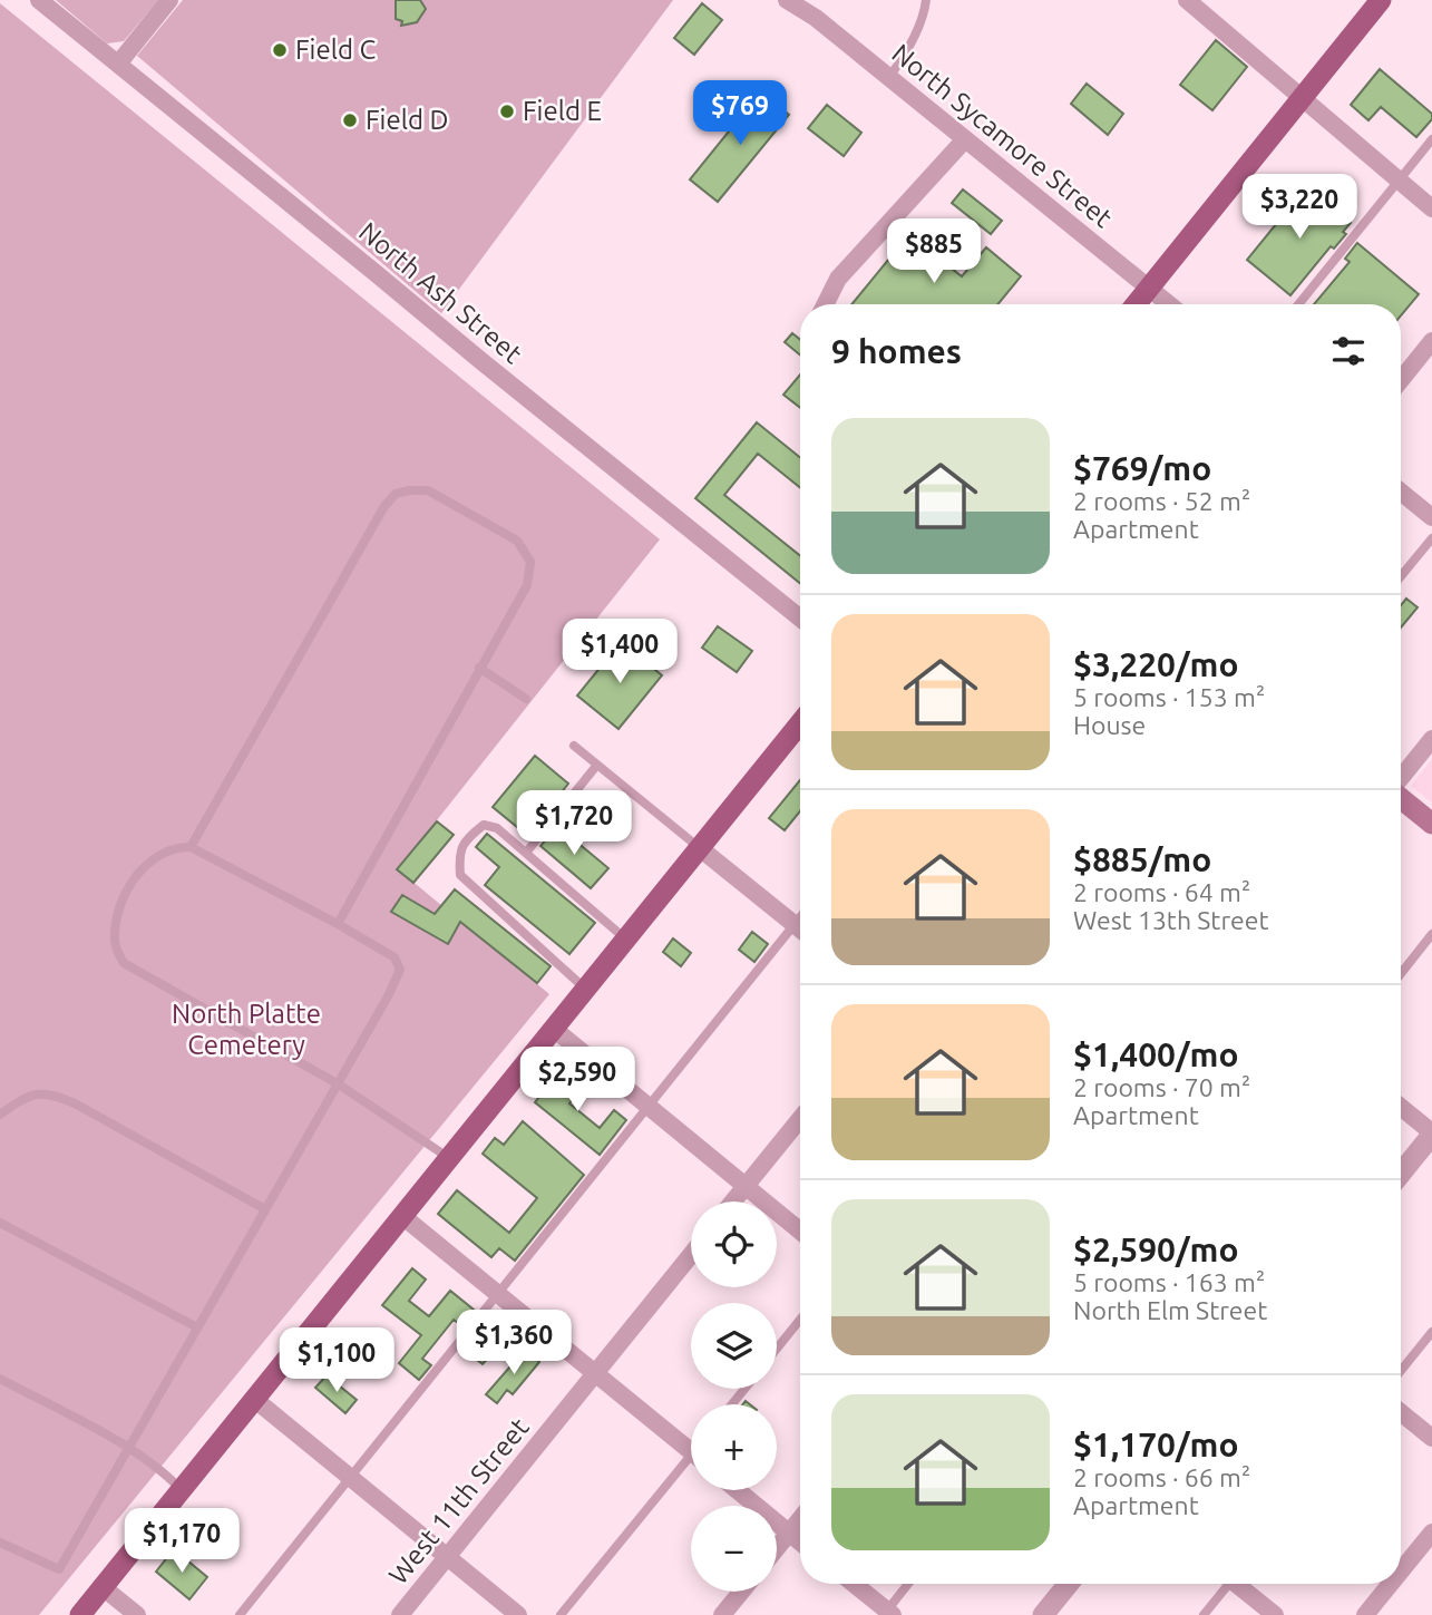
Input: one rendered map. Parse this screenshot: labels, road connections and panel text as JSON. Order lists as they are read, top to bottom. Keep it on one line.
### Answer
{"streets":{"street":["North Sycamore Street","North Ash Street","West 11th Street"]},"parks":["North Platte Cemetery"],"places":["Field C","Field E","Field D"],"page":{"price":["$769","$3,220","$885","$1,400","$1,720","$2,590","$1,360","$1,100","$1,170"],"heading":"9 homes","list":[{"name":"$769/mo","note":"2 rooms · 52 m² · Apartment"},{"name":"$3,220/mo","note":"5 rooms · 153 m² · House"},{"name":"$885/mo","note":"2 rooms · 64 m² · West 13th Street"},{"name":"$1,400/mo","note":"2 rooms · 70 m² · Apartment"},{"name":"$2,590/mo","note":"5 rooms · 163 m² · North Elm Street"},{"name":"$1,170/mo","note":"2 rooms · 66 m² · Apartment"}],"map_buttons":["+","−"]}}
